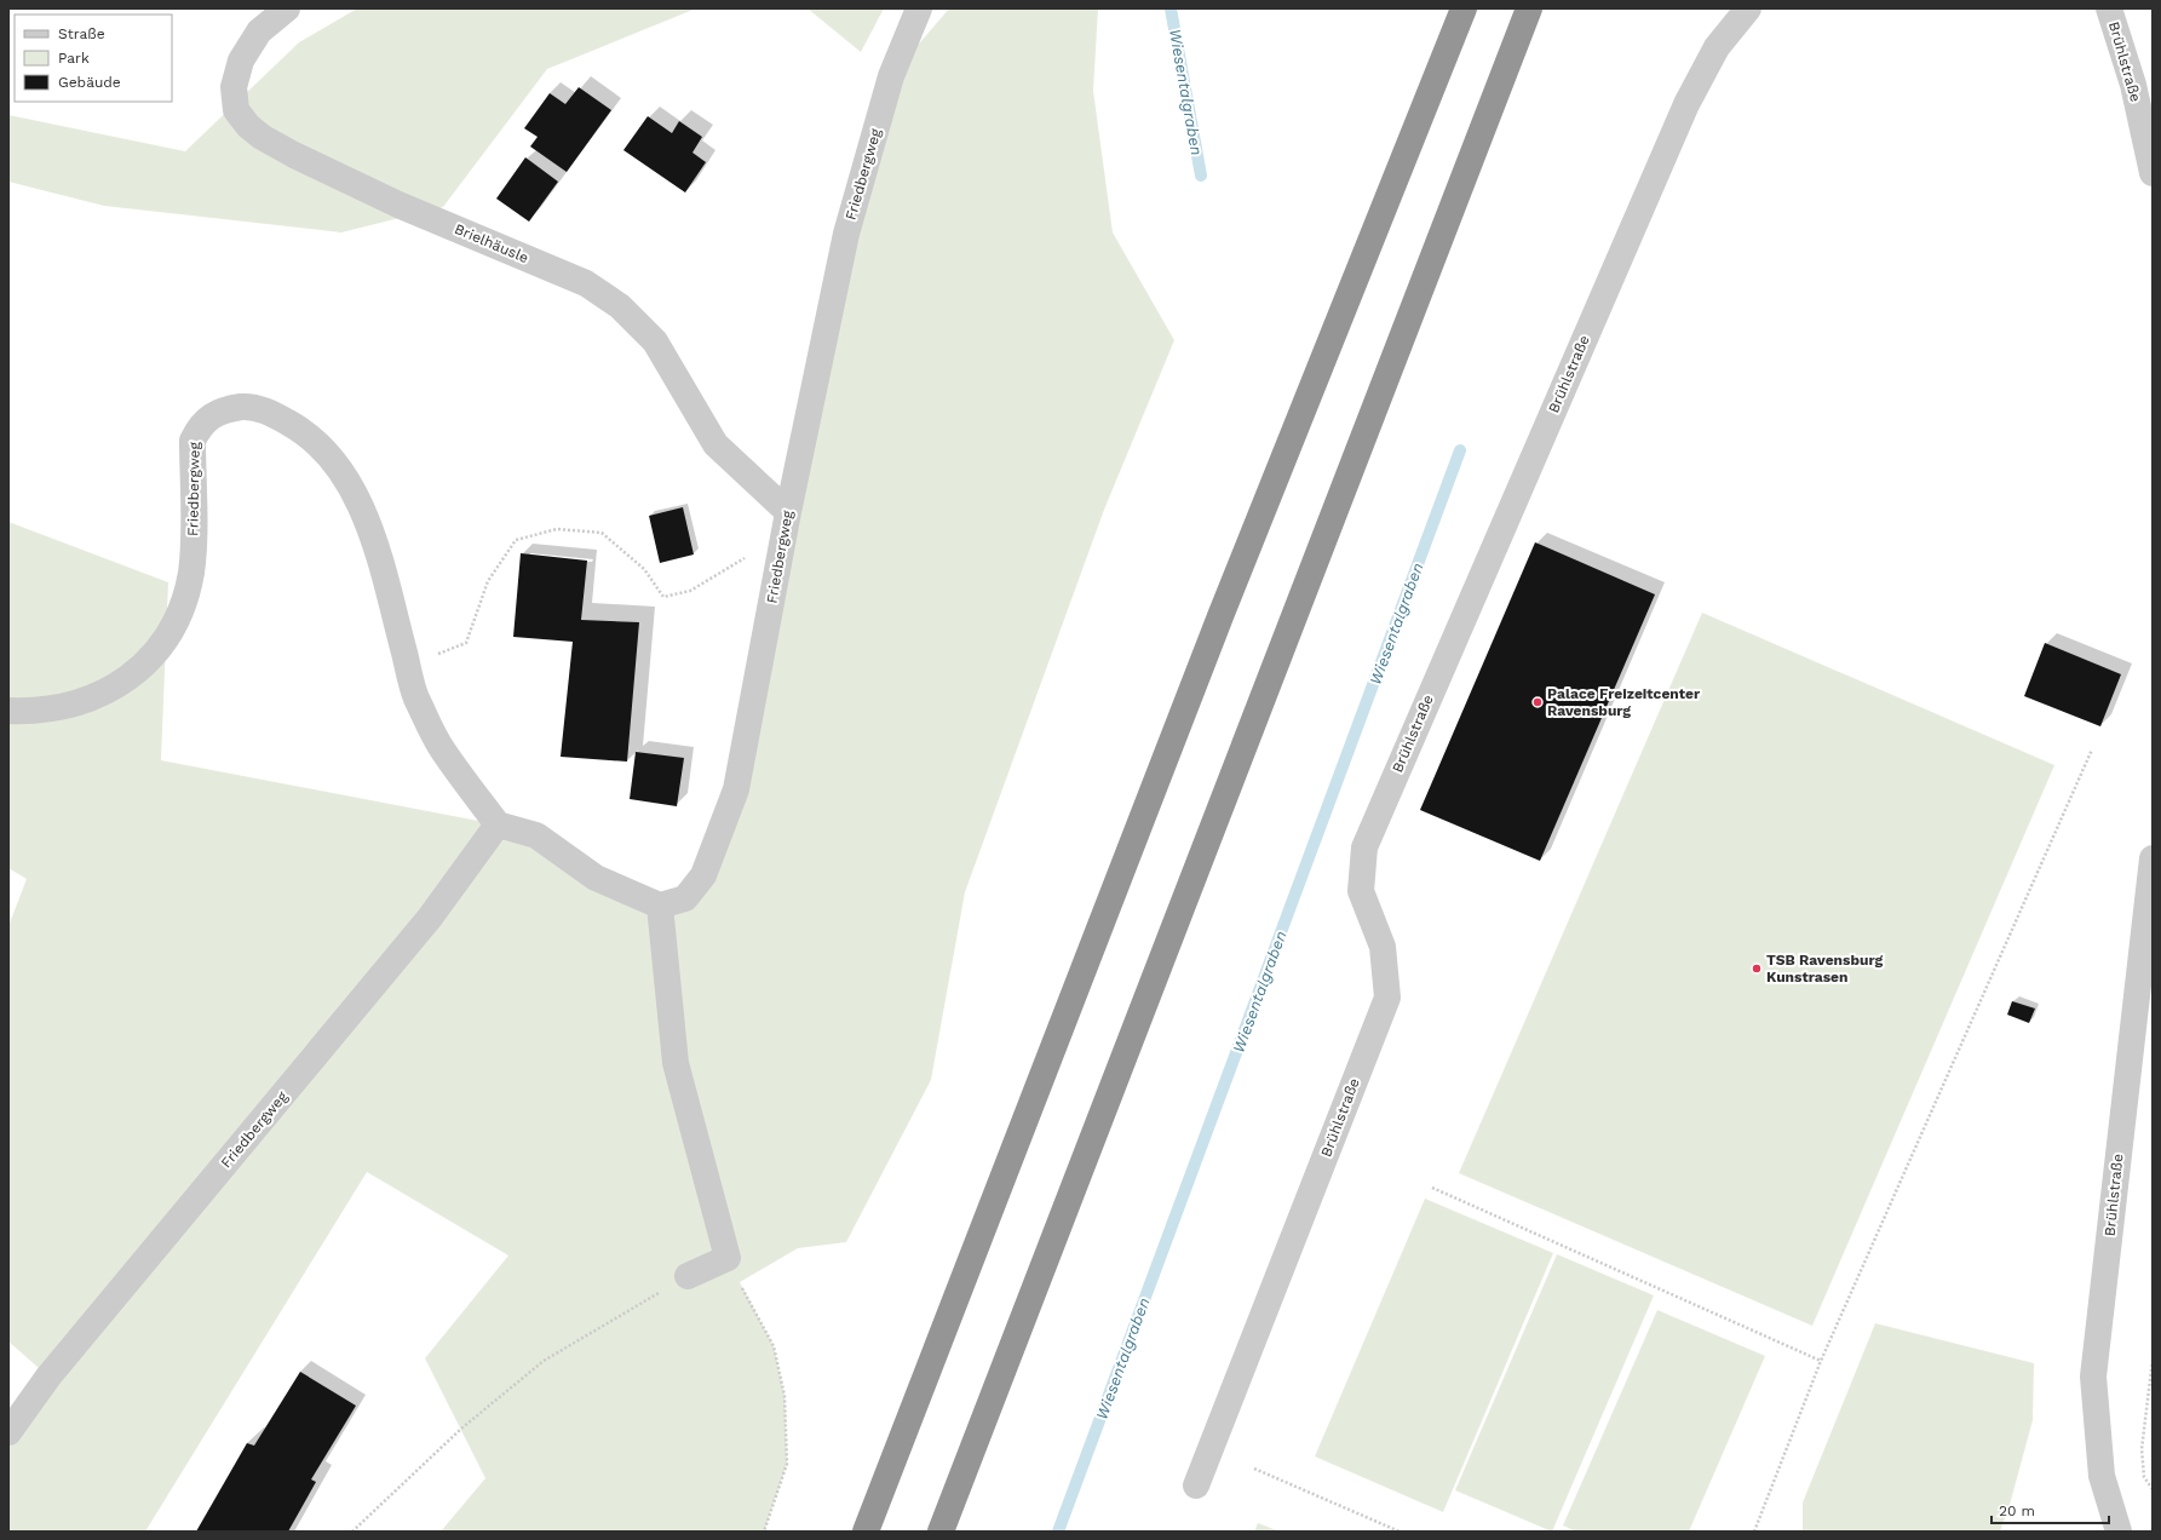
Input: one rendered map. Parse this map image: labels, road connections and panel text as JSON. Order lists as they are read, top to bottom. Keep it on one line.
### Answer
{"streets":{"street":["Brühlstraße","Friedbergweg","Brielhäusle"]},"crossings":[["Friedbergweg","Brielhäusle"]],"water":["Wiesentalgraben"],"places":["Palace Freizeitcenter Ravensburg","TSB Ravensburg Kunstrasen"],"legend":["Straße","Park","Gebäude"],"scale_bar":"20 m"}
